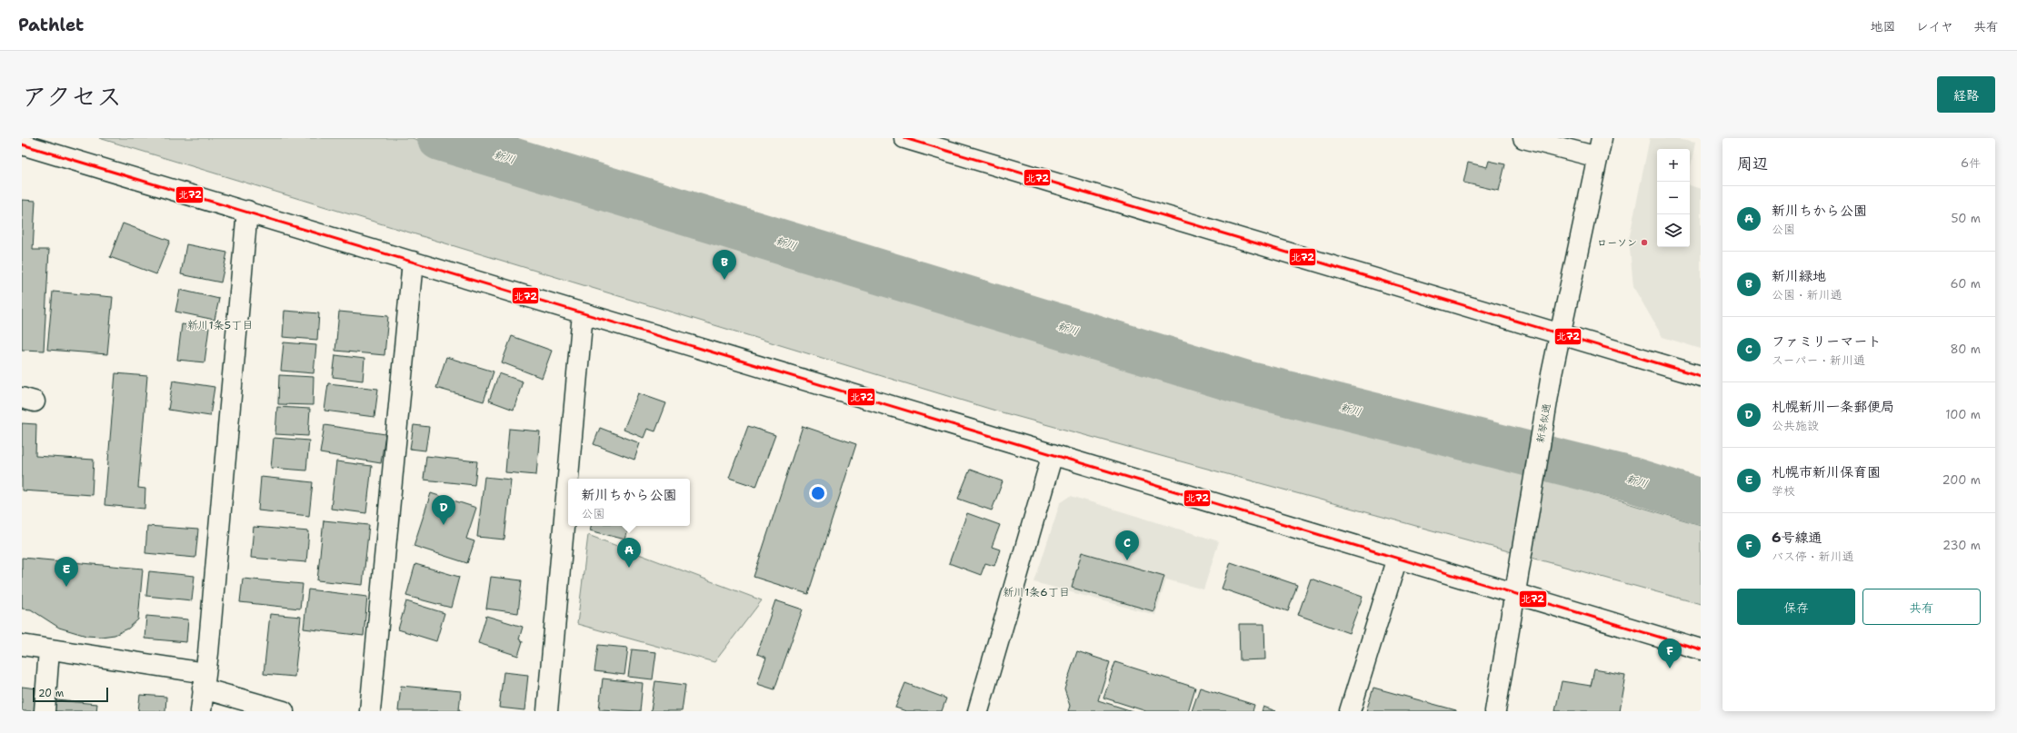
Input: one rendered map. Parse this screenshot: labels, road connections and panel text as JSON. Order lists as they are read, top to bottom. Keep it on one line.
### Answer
{"streets":{"street":["新琴似通"]},"districts":["新川1条5丁目","新川1条6丁目"],"water":["新川"],"places":["ローソン"],"lines":["transit line 北72"],"scale_bar":"20 m","page":{"header":"Pathlet","nav":["地図","レイヤ","共有"],"title":"アクセス","buttons":["経路",["保存","共有"]],"heading":["周辺","6件"],"map_buttons":["+","−"],"list":[{"mark":"A","name":"新川ちから公園","note":"公園","value":"50 m"},{"mark":"B","name":"新川緑地","note":"公園 · 新川通","value":"60 m"},{"mark":"C","name":"ファミリーマート","note":"スーパー · 新川通","value":"80 m"},{"mark":"D","name":"札幌新川一条郵便局","note":"公共施設","value":"100 m"},{"mark":"E","name":"札幌市新川保育園","note":"学校","value":"200 m"},{"mark":"F","name":"6号線通","note":"バス停 · 新川通","value":"230 m"}],"pins":["B","D","C","A","E","F"],"popup":["新川ちから公園","公園"],"scale":"20 m"}}
